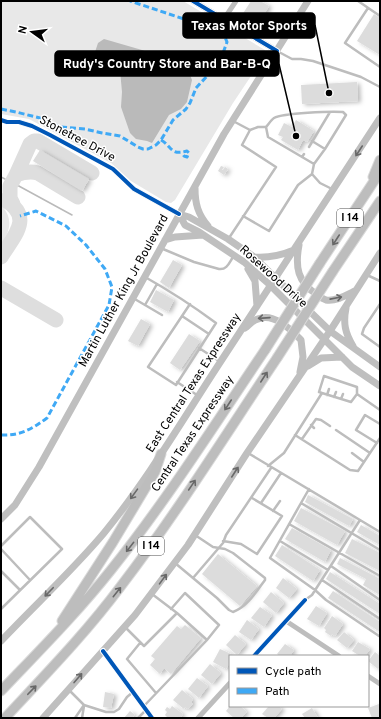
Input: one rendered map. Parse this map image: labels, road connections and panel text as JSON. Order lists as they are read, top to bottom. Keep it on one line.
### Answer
{"streets":{"highway":["I 14","Central Texas Expressway"],"main road":["Rosewood Drive","Martin Luther King Jr Boulevard","East Central Texas Expressway"],"street":["Stonetree Drive"]},"crossings":[["Stonetree Drive","Rosewood Drive"],["Stonetree Drive","Martin Luther King Jr Boulevard"],["Rosewood Drive","Martin Luther King Jr Boulevard"],["Rosewood Drive","East Central Texas Expressway"]],"one_way":["East Central Texas Expressway"],"places":["Texas Motor Sports","Rudy's Country Store and Bar-B-Q"],"legend":["Cycle path","Path"],"north":"left"}
